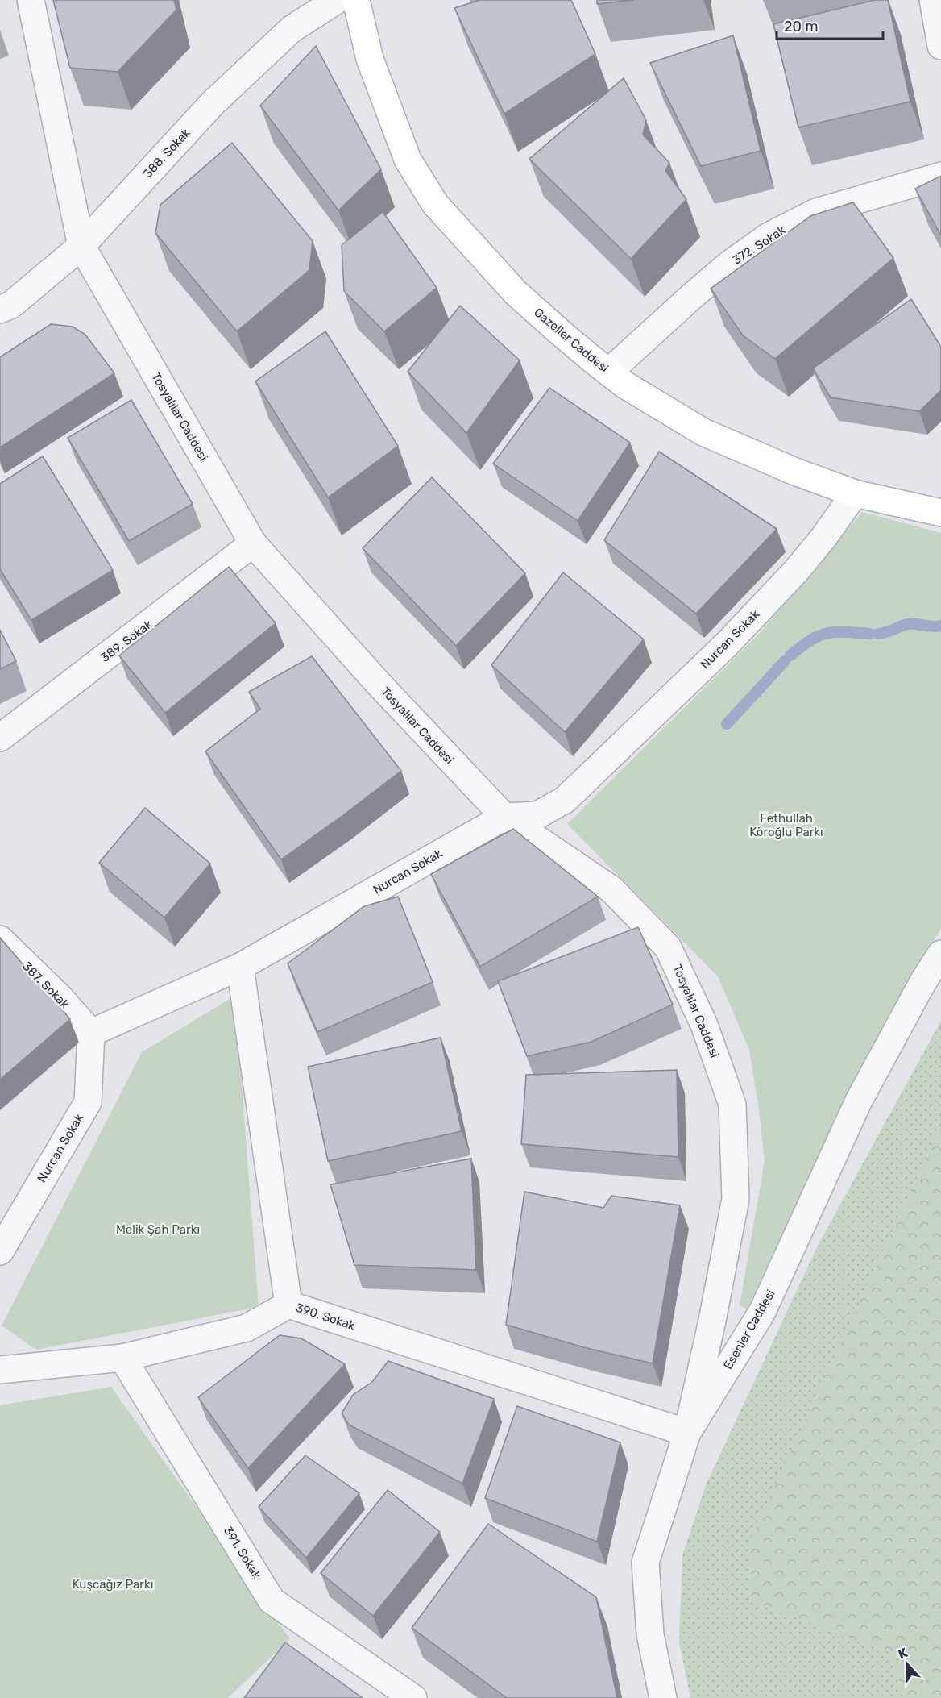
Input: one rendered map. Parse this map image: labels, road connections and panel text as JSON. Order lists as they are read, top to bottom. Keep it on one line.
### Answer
{"streets":{"street":["388. Sokak","372. Sokak","Gazeller Caddesi","Tosyalılar Caddesi","Nurcan Sokak","389. Sokak","387. Sokak","390. Sokak","Esenler Caddesi","391. Sokak"]},"crossings":[["388. Sokak","Tosyalılar Caddesi"],["372. Sokak","Gazeller Caddesi"],["Gazeller Caddesi","Nurcan Sokak"],["Tosyalılar Caddesi","Nurcan Sokak"],["Tosyalılar Caddesi","389. Sokak"],["Tosyalılar Caddesi","390. Sokak"],["Tosyalılar Caddesi","Esenler Caddesi"],["Nurcan Sokak","387. Sokak"],["Nurcan Sokak","390. Sokak"],["390. Sokak","Esenler Caddesi"]],"parks":["Fethullah Köroğlu Parkı","Melik Şah Parkı","Kuşcağız Parkı"],"scale_bar":"20 m","north":"top"}
